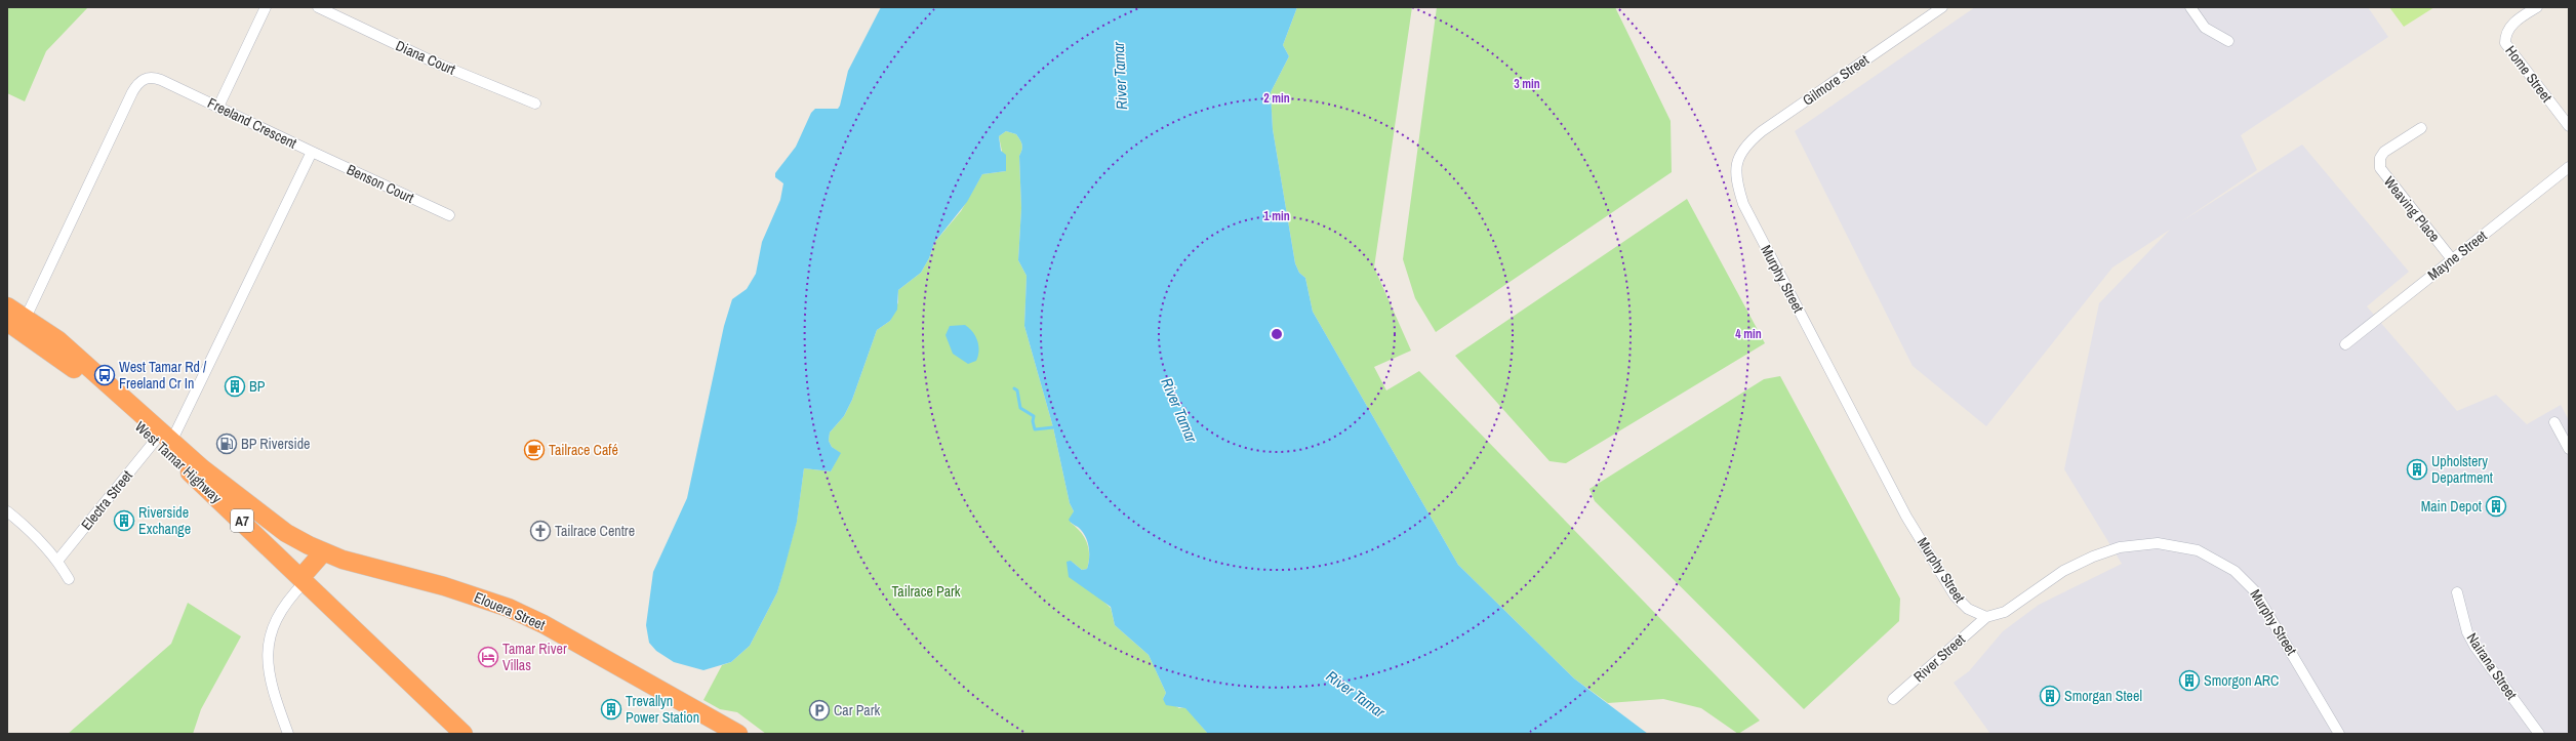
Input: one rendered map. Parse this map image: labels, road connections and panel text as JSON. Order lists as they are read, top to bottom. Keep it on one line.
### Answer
{"streets":{"highway":["West Tamar Highway","A7","Elouera Street"],"street":["Diana Court","Home Street","Gilmore Street","Freeland Crescent","Benson Court","Weaving Place","Mayne Street","Murphy Street","Electra Street","River Street","Nairana Street"]},"crossings":[["Gilmore Street","Murphy Street"],["Freeland Crescent","Benson Court"],["Freeland Crescent","West Tamar Highway"],["Freeland Crescent","Electra Street"],["Weaving Place","Mayne Street"],["Murphy Street","River Street"],["West Tamar Highway","Electra Street"],["West Tamar Highway","Elouera Street"]],"water":["River Tamar"],"parks":["Tailrace Park"],"places":{"bus stop":["West Tamar Rd / Freeland Cr In"],"building":["BP","Upholstery Department","Main Depot","Riverside Exchange","Smorgon ARC","Smorgan Steel","Trevallyn Power Station"],"fuel station":["BP Riverside"],"cafe":["Tailrace Café"],"church":["Tailrace Centre"],"hotel":["Tamar River Villas"],"parking":["Car Park"]},"rings":["3 min","2 min","1 min","4 min"]}
